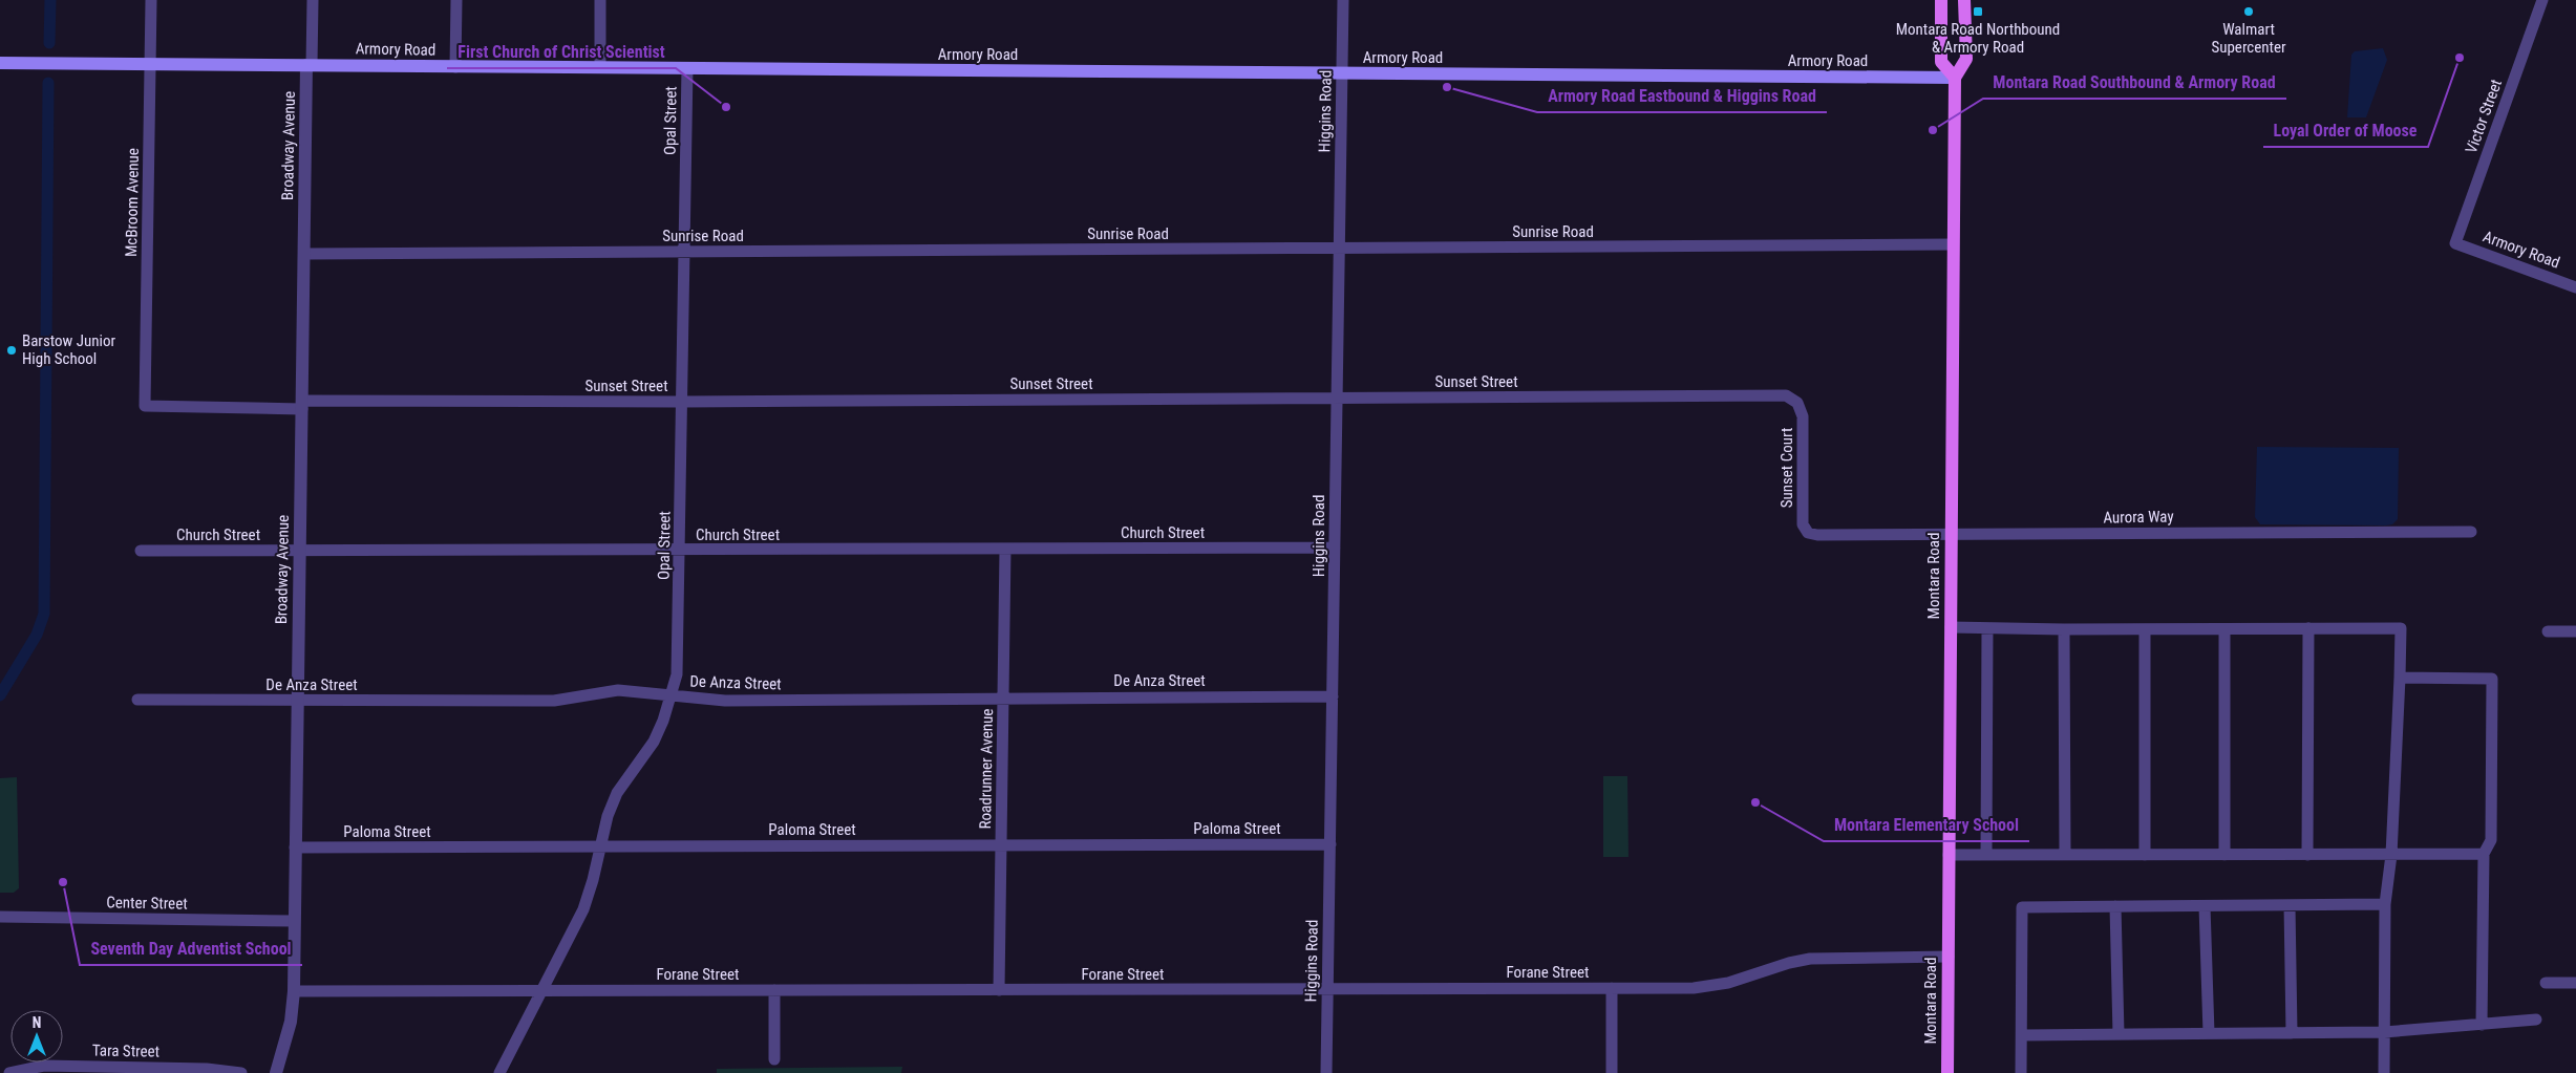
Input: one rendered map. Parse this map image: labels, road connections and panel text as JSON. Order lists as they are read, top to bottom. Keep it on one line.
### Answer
{"streets":{"main road":["Armory Road","Montara Road"],"street":["Higgins Road","Victor Street","Opal Street","Broadway Avenue","McBroom Avenue","Sunrise Road","Sunset Street","Sunset Court","Aurora Way","Church Street","De Anza Street","Roadrunner Avenue","Paloma Street","Center Street","Forane Street","Tara Street"]},"crossings":[["Armory Road","Higgins Road"],["Armory Road","Victor Street"],["Armory Road","Opal Street"],["Armory Road","Broadway Avenue"],["Armory Road","McBroom Avenue"],["Armory Road","Montara Road"],["Higgins Road","Sunrise Road"],["Higgins Road","Sunset Street"],["Higgins Road","Church Street"],["Higgins Road","De Anza Street"],["Higgins Road","Paloma Street"],["Higgins Road","Forane Street"],["Opal Street","Sunrise Road"],["Opal Street","Sunset Street"],["Opal Street","Church Street"],["Opal Street","De Anza Street"],["Opal Street","Paloma Street"],["Opal Street","Forane Street"],["Broadway Avenue","Sunrise Road"],["Broadway Avenue","Sunset Street"],["Broadway Avenue","Church Street"],["Broadway Avenue","De Anza Street"],["Broadway Avenue","Paloma Street"],["Broadway Avenue","Center Street"],["Broadway Avenue","Forane Street"],["McBroom Avenue","Sunset Street"],["Sunrise Road","Montara Road"],["Sunset Street","Sunset Court"],["Sunset Court","Aurora Way"],["Aurora Way","Montara Road"],["Church Street","Roadrunner Avenue"],["Montara Road","Forane Street"],["De Anza Street","Roadrunner Avenue"],["Roadrunner Avenue","Paloma Street"],["Roadrunner Avenue","Forane Street"]],"places":{"transit":["Montara Road Northbound & Armory Road"],"other":["Walmart Supercenter","Loyal Order of Moose","Armory Road Eastbound & Higgins Road","First Church of Christ Scientist","Montara Road Southbound & Armory Road","Barstow Junior High School","Montara Elementary School","Seventh Day Adventist School"]},"north":"top"}
